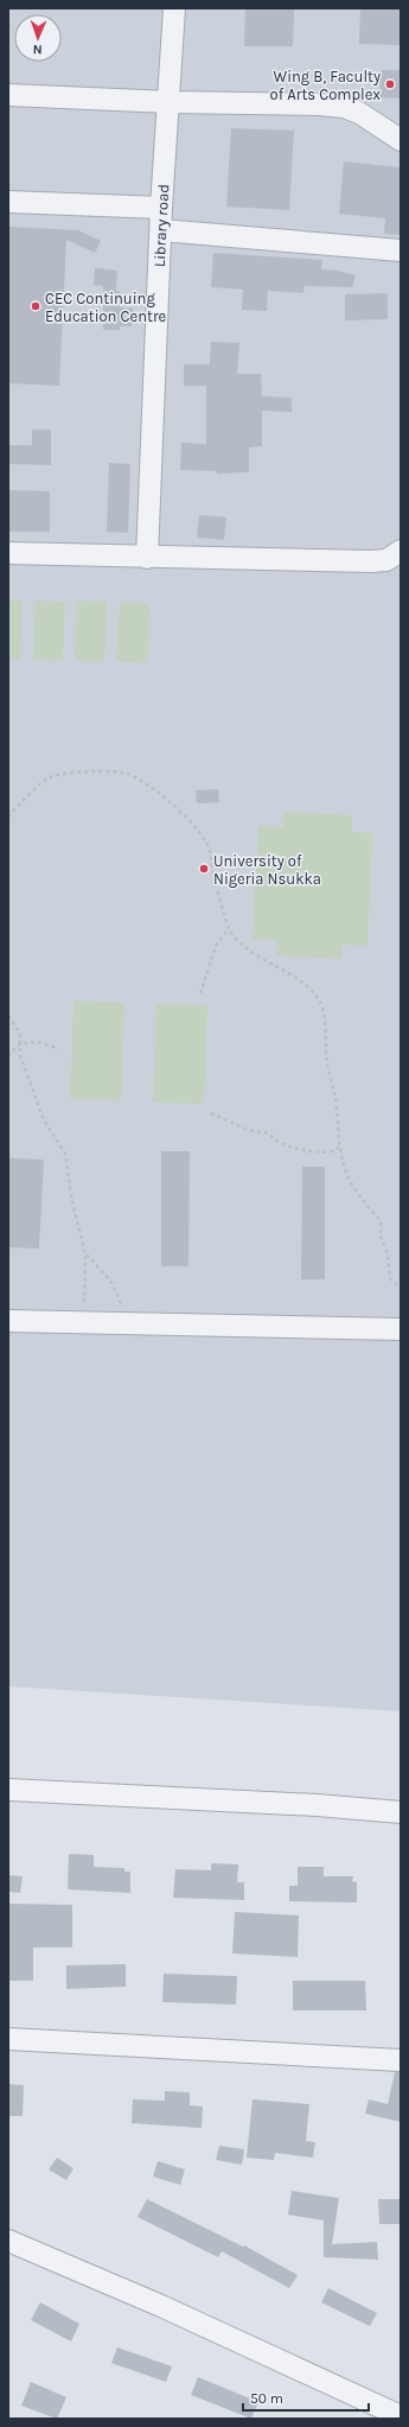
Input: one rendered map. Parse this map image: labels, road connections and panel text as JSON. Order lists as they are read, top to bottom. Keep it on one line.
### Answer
{"streets":{"street":["Library road"]},"places":["Wing B, Faculty of Arts Complex","CEC Continuing Education Centre","University of Nigeria Nsukka"],"scale_bar":"50 m","north":"bottom"}
